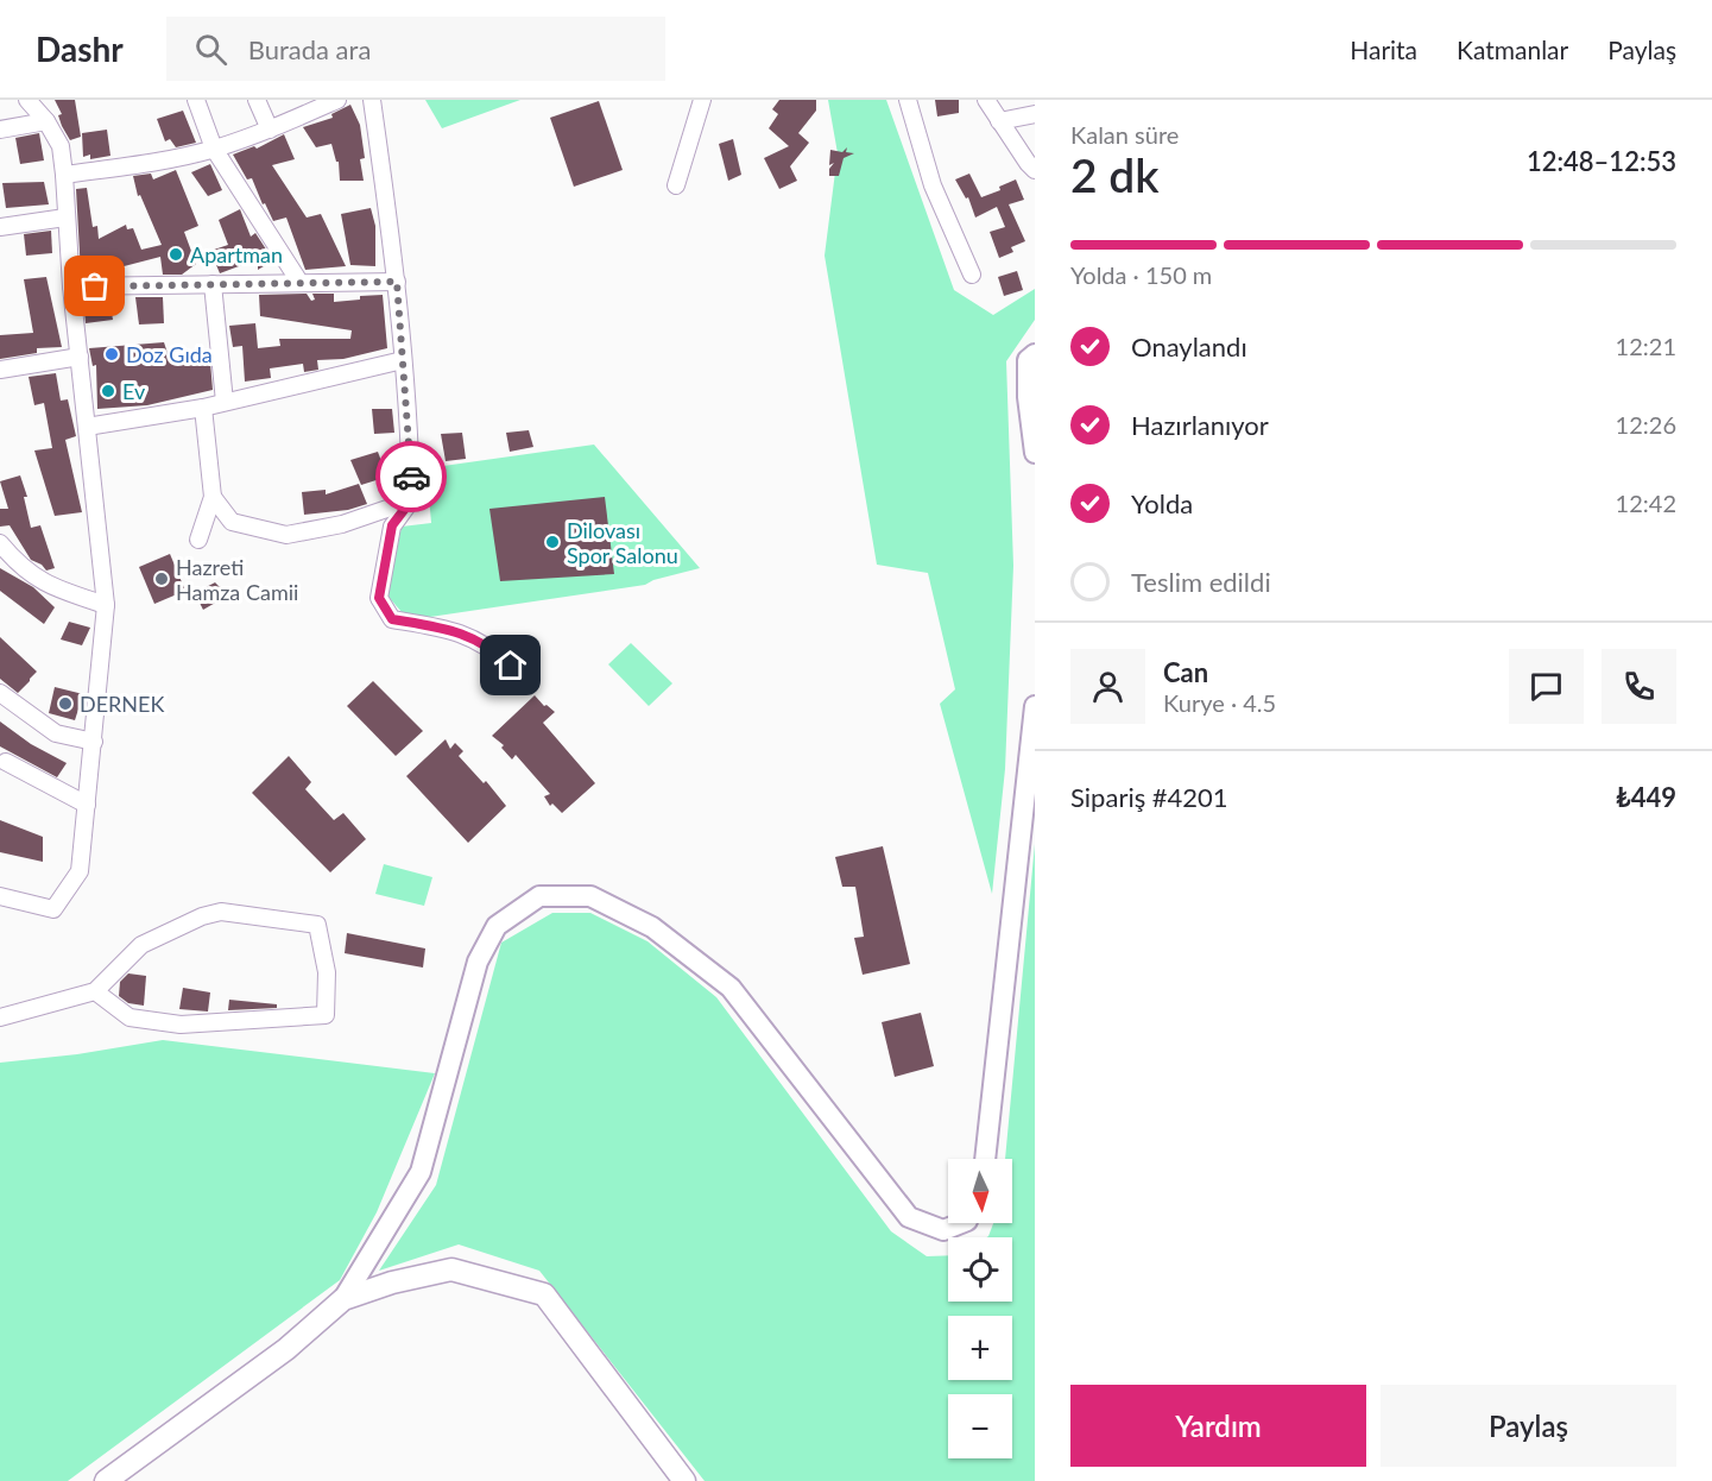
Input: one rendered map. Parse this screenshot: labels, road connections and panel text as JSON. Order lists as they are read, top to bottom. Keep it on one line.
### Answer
{"places":["Apartman","Doz Gıda","Ev","Dilovası Spor Salonu","Hazreti Hamza Camii","DERNEK"],"north":"bottom","page":{"header":"Dashr","search":"Burada ara","nav":["Harita","Katmanlar","Paylaş"],"heading":["2 dk","Kalan süre","12:48–12:53"],"panel":["Can","Kurye · 4.5","Sipariş #4201","₺449"],"bar":"Yolda · 150 m","list":[["Onaylandı","12:21"],["Hazırlanıyor","12:26"],["Yolda","12:42"],"Teslim edildi"],"map_buttons":["+","−"],"buttons":["Yardım","Paylaş"]}}
